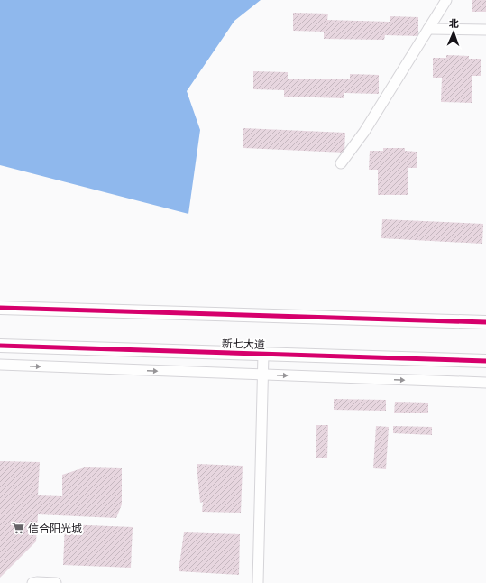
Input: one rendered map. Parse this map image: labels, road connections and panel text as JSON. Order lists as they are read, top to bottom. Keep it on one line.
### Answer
{"streets":{"main road":["新七大道"]},"places":{"supermarket":["信合阳光城"]},"north":"top"}
